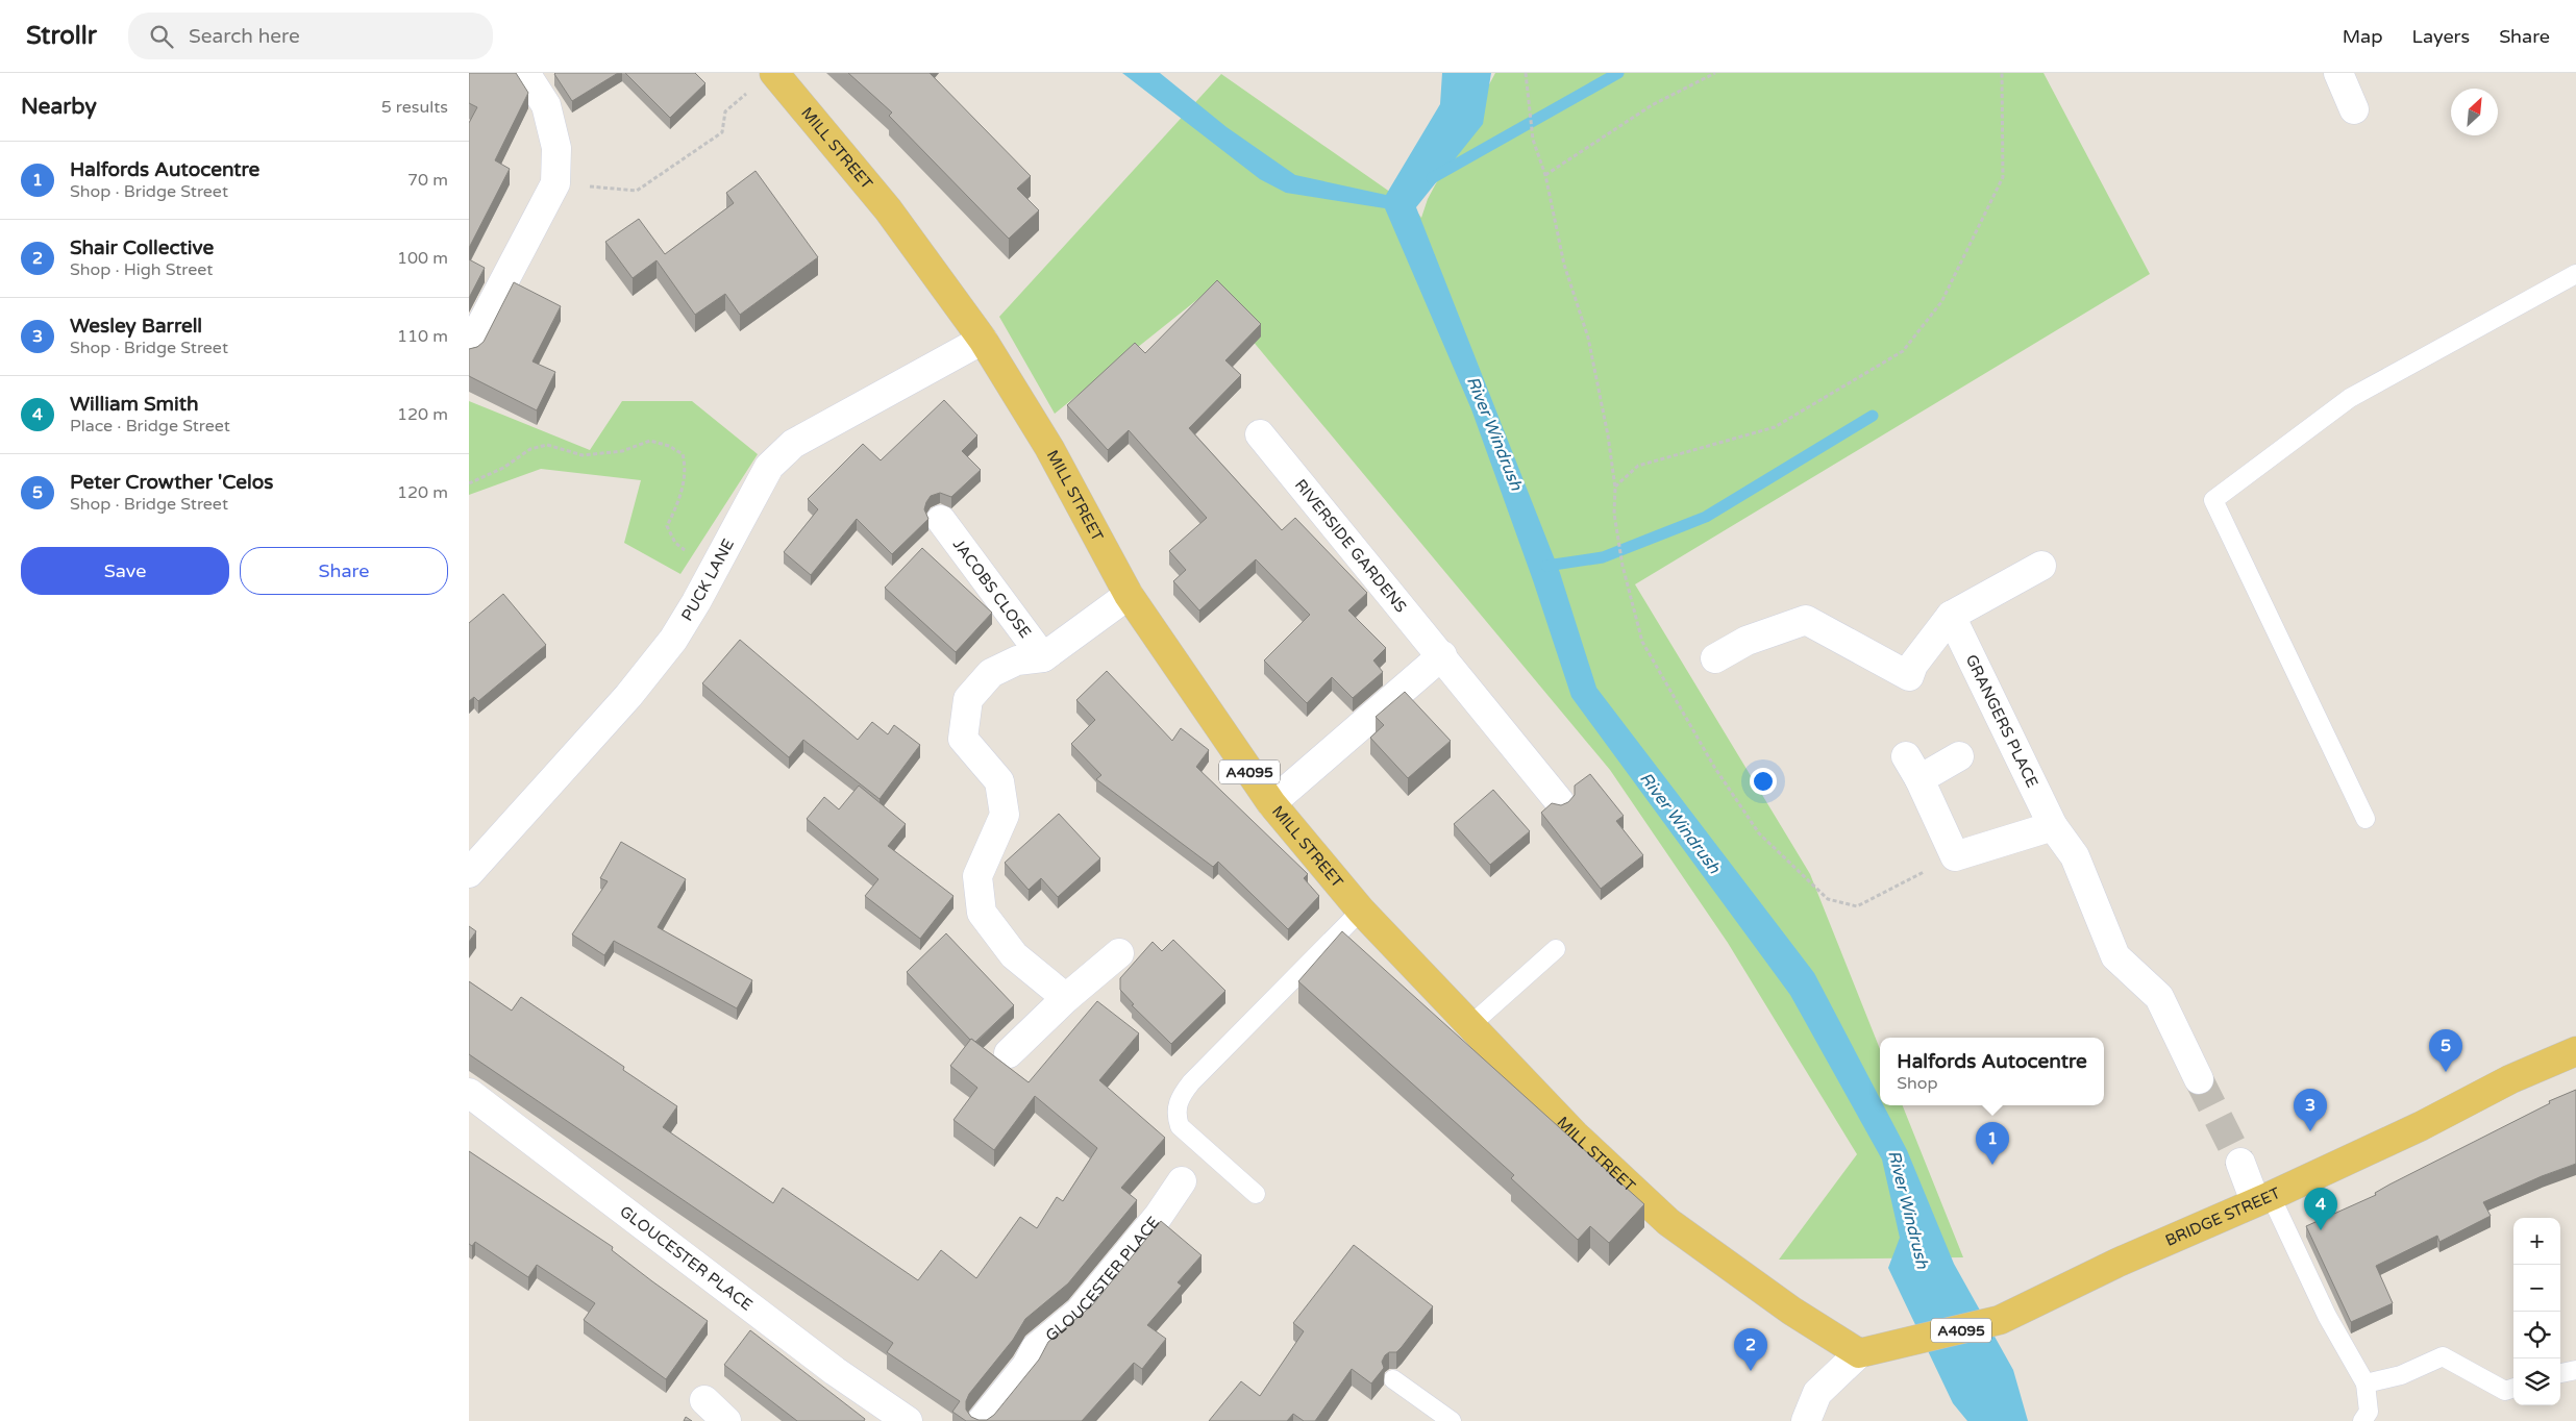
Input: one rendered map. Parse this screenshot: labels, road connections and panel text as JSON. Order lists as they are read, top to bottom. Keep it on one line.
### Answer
{"streets":{"main road":["MILL STREET","A4095","BRIDGE STREET"],"street":["RIVERSIDE GARDENS","PUCK LANE","JACOBS CLOSE","GRANGERS PLACE","GLOUCESTER PLACE"]},"crossings":[["MILL STREET","PUCK LANE"],["MILL STREET","JACOBS CLOSE"],["MILL STREET","BRIDGE STREET"]],"water":["River Windrush"],"north":"top right","page":{"header":"Strollr","search":"Search here","nav":["Map","Layers","Share"],"heading":["Nearby","5 results"],"list":[{"mark":"1","name":"Halfords Autocentre","note":"Shop · Bridge Street","value":"70 m"},{"mark":"2","name":"Shair Collective","note":"Shop · High Street","value":"100 m"},{"mark":"3","name":"Wesley Barrell","note":"Shop · Bridge Street","value":"110 m"},{"mark":"4","name":"William Smith","note":"Place · Bridge Street","value":"120 m"},{"mark":"5","name":"Peter Crowther 'Celos","note":"Shop · Bridge Street","value":"120 m"}],"buttons":["Save","Share"],"pins":["5","3","1","4","2"],"popup":["Halfords Autocentre","Shop"],"map_buttons":["+","−"]}}
